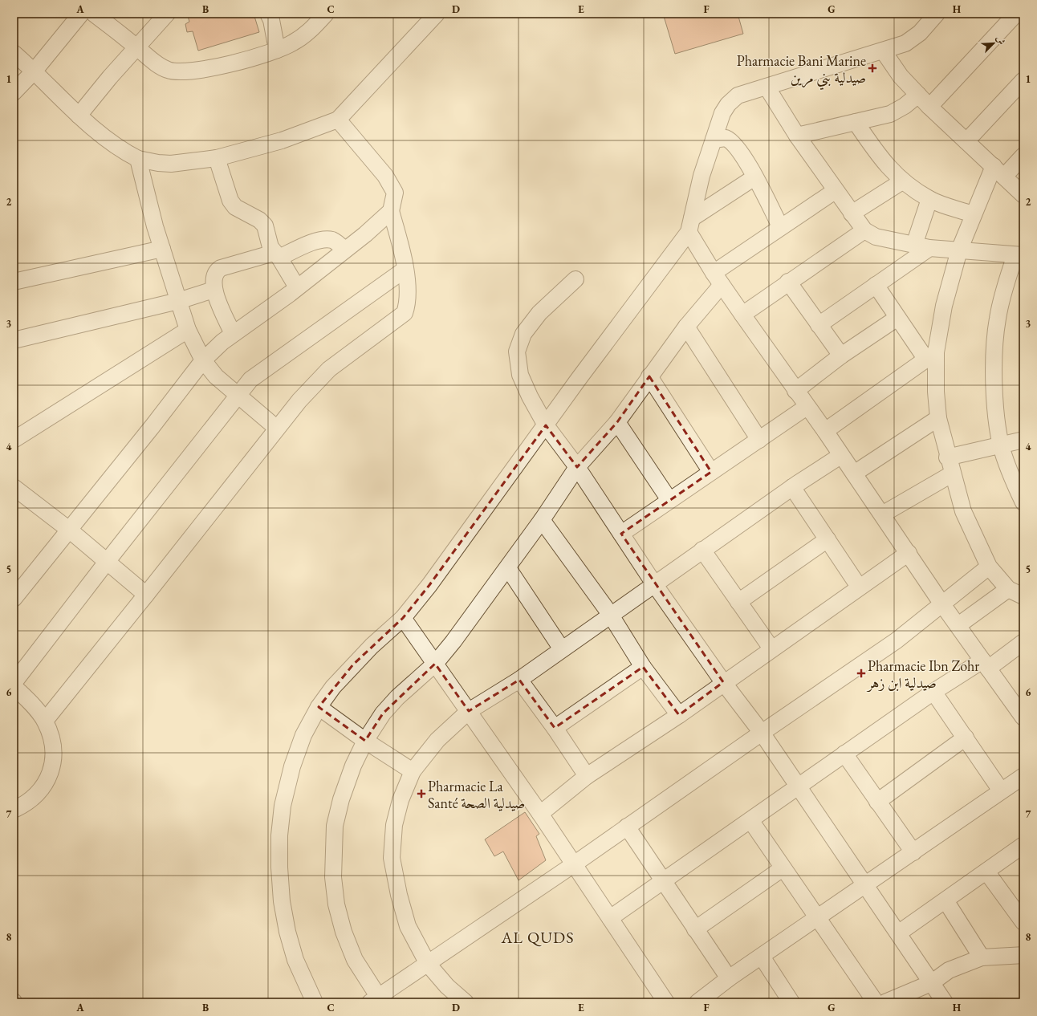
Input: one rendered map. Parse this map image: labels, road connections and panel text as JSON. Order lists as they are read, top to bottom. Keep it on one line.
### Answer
{"districts":["AL QUDS"],"places":{"health":["Pharmacie Bani Marine صيدلية بني مرين","Pharmacie Ibn Zohr صيدلية ابن زهر","Pharmacie La Santé صيدلية الصحة"]},"north":"top right","grid":{"columns":["A","B","C","D","E","F","G","H"],"rows":["1","2","3","4","5","6","7","8"]}}
